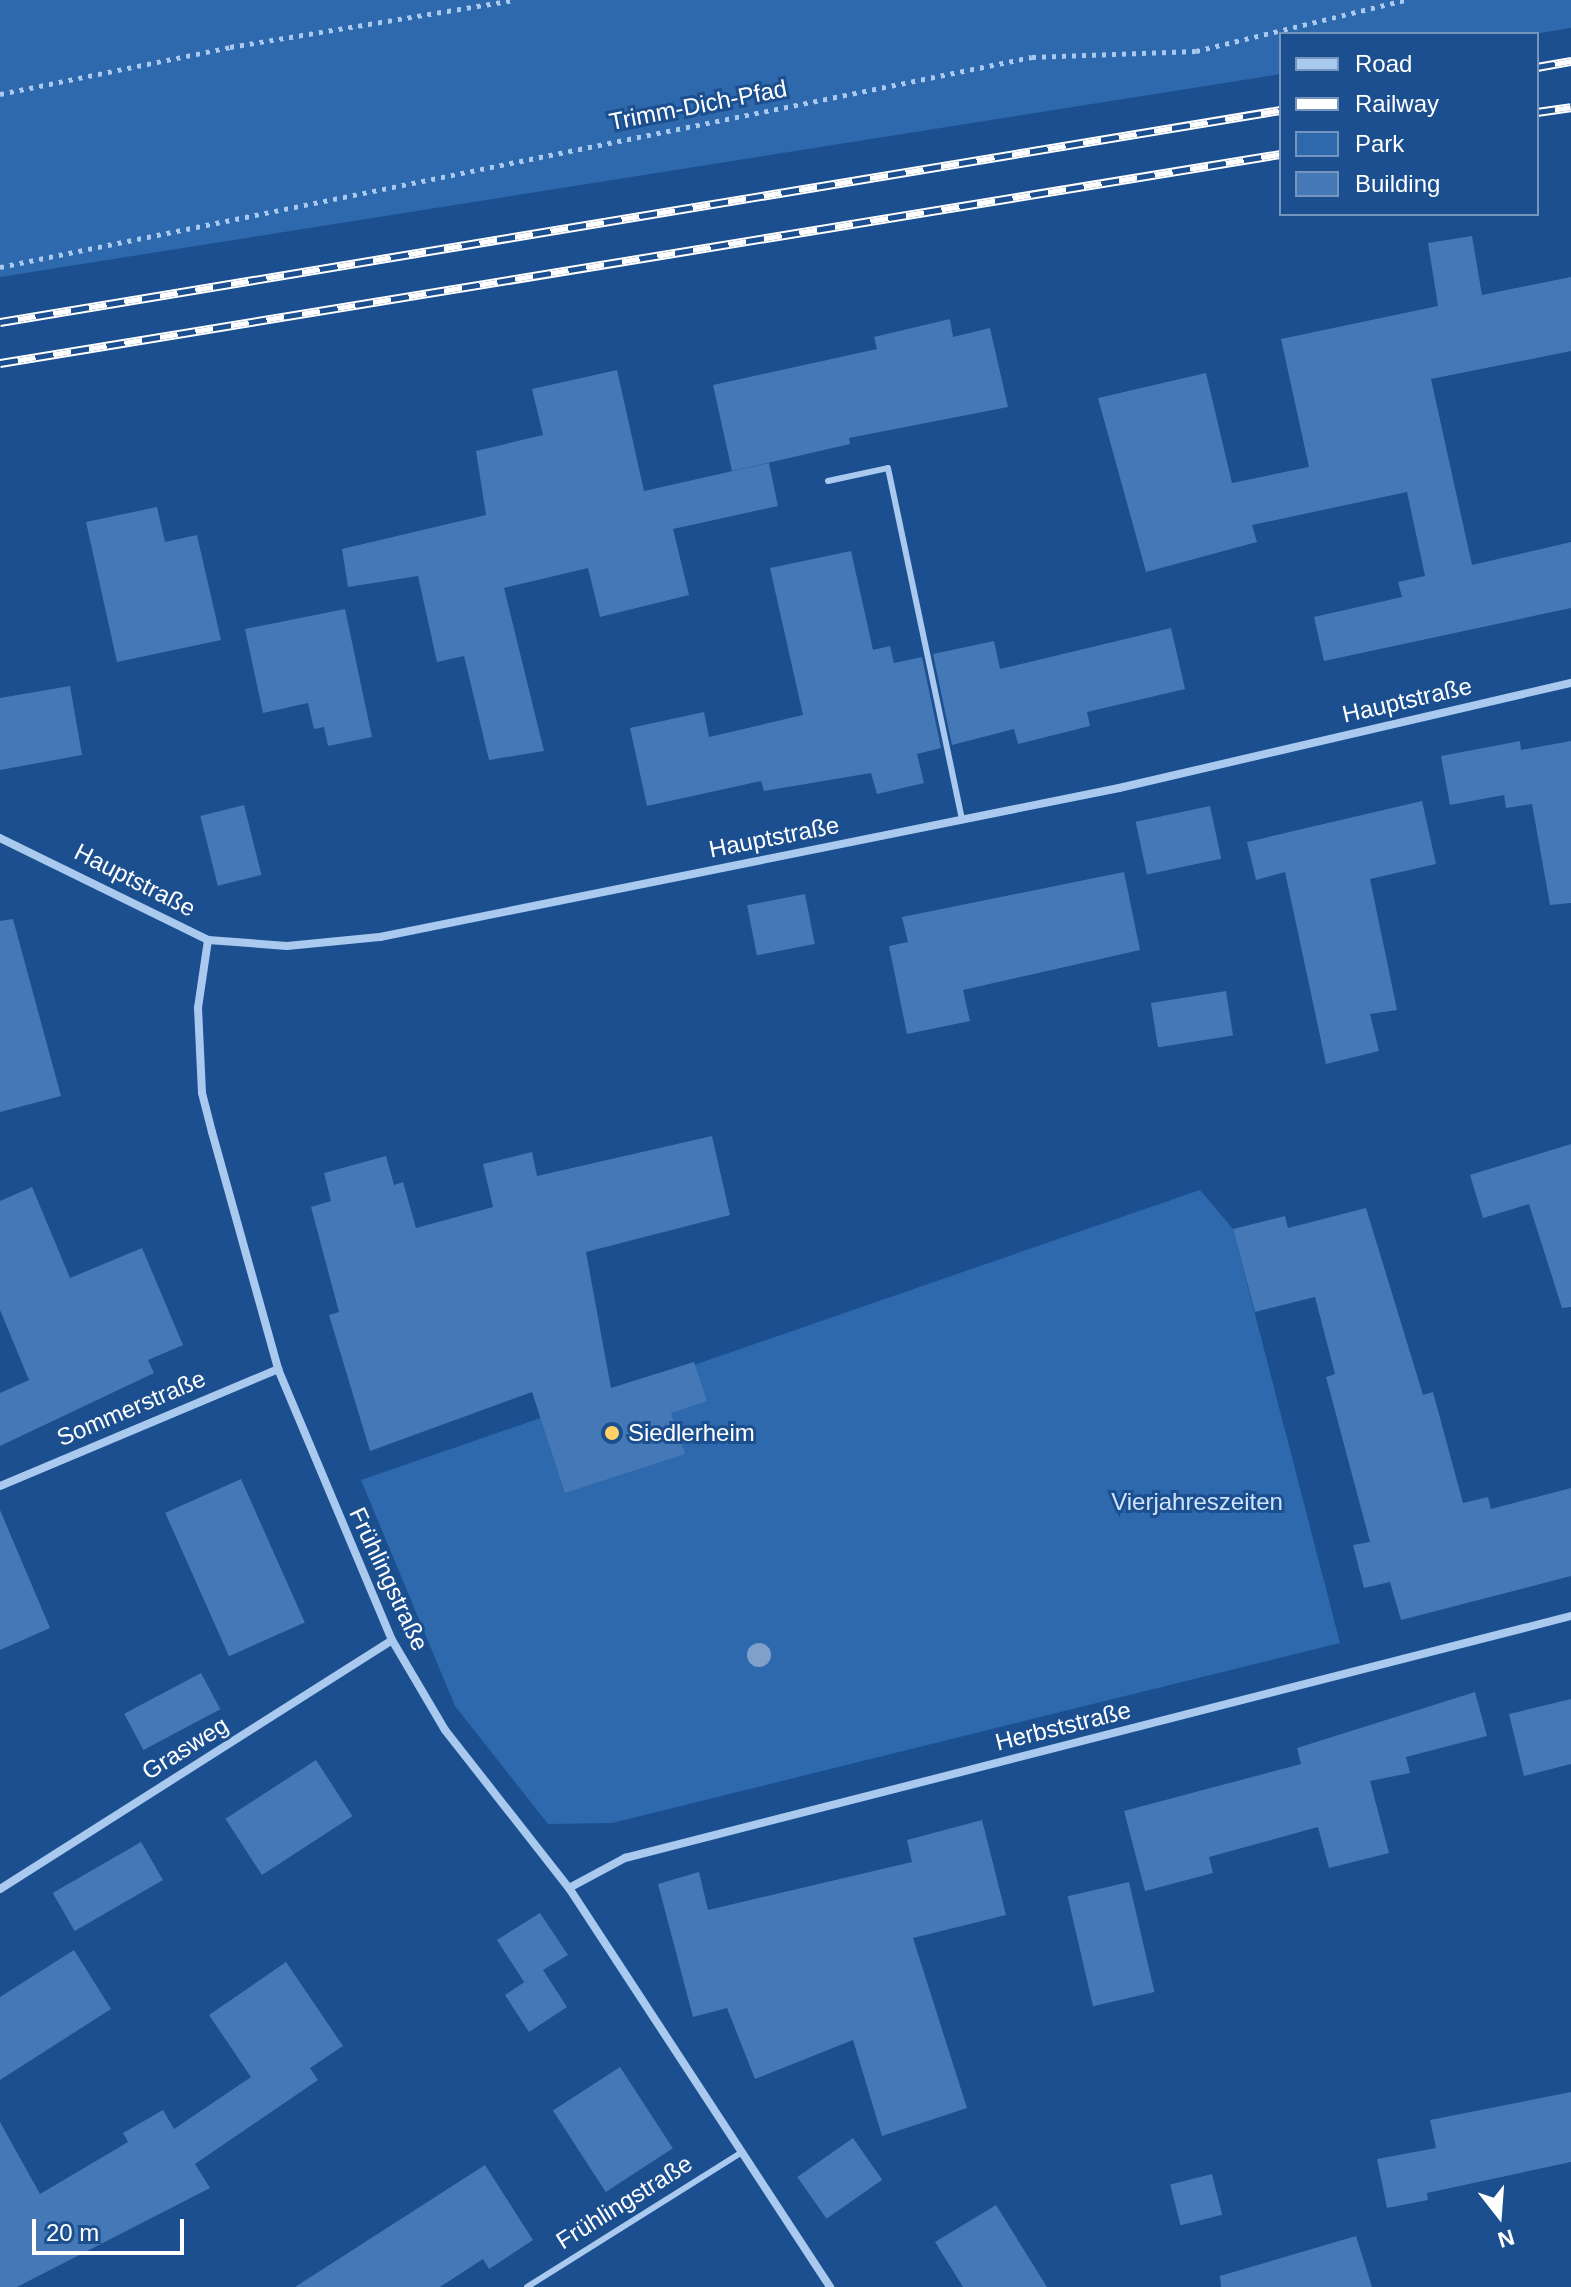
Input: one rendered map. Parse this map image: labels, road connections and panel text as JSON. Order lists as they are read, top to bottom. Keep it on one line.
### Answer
{"streets":{"street":["Hauptstraße","Sommerstraße","Frühlingstraße","Herbststraße","Grasweg"],"path":["Trimm-Dich-Pfad"]},"crossings":[["Hauptstraße","Frühlingstraße"],["Sommerstraße","Frühlingstraße"],["Frühlingstraße","Herbststraße"],["Frühlingstraße","Grasweg"]],"parks":["Vierjahreszeiten"],"places":["Siedlerheim"],"legend":["Road","Railway","Park","Building"],"scale_bar":"20 m","north":"bottom"}
